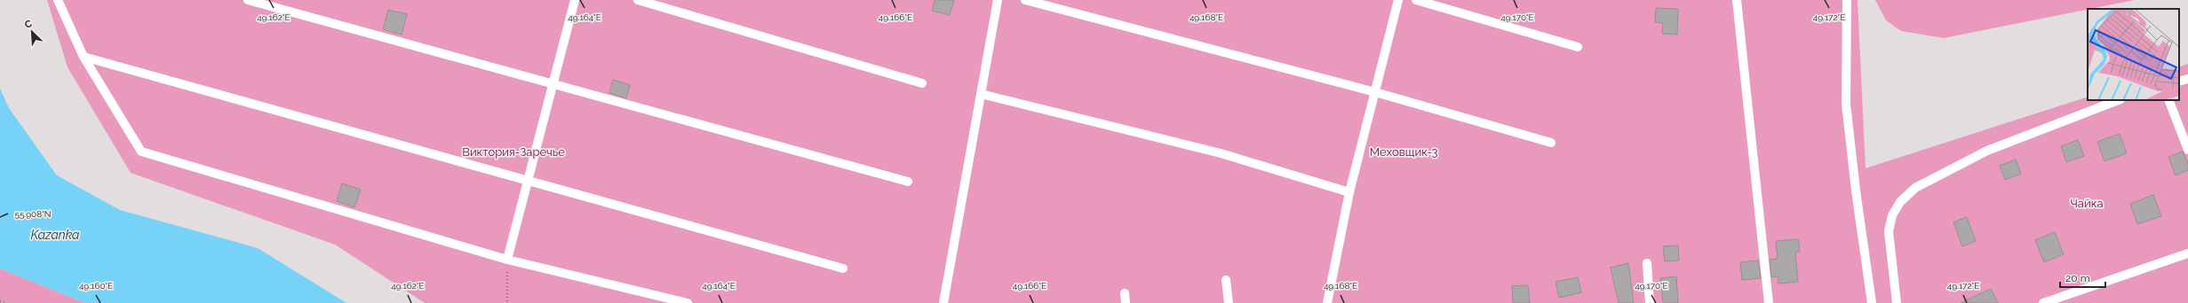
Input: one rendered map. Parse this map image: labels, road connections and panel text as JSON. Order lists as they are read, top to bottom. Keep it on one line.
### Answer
{"water":["Kazanka"],"parks":["Виктория-Заречье","Меховщик-3","Чайка"],"scale_bar":"20 m","north":"top left","coordinates":["49.162°E","49.164°E","49.166°E","49.168°E","49.170°E","49.172°E","55.908°N","49.160°E"]}
